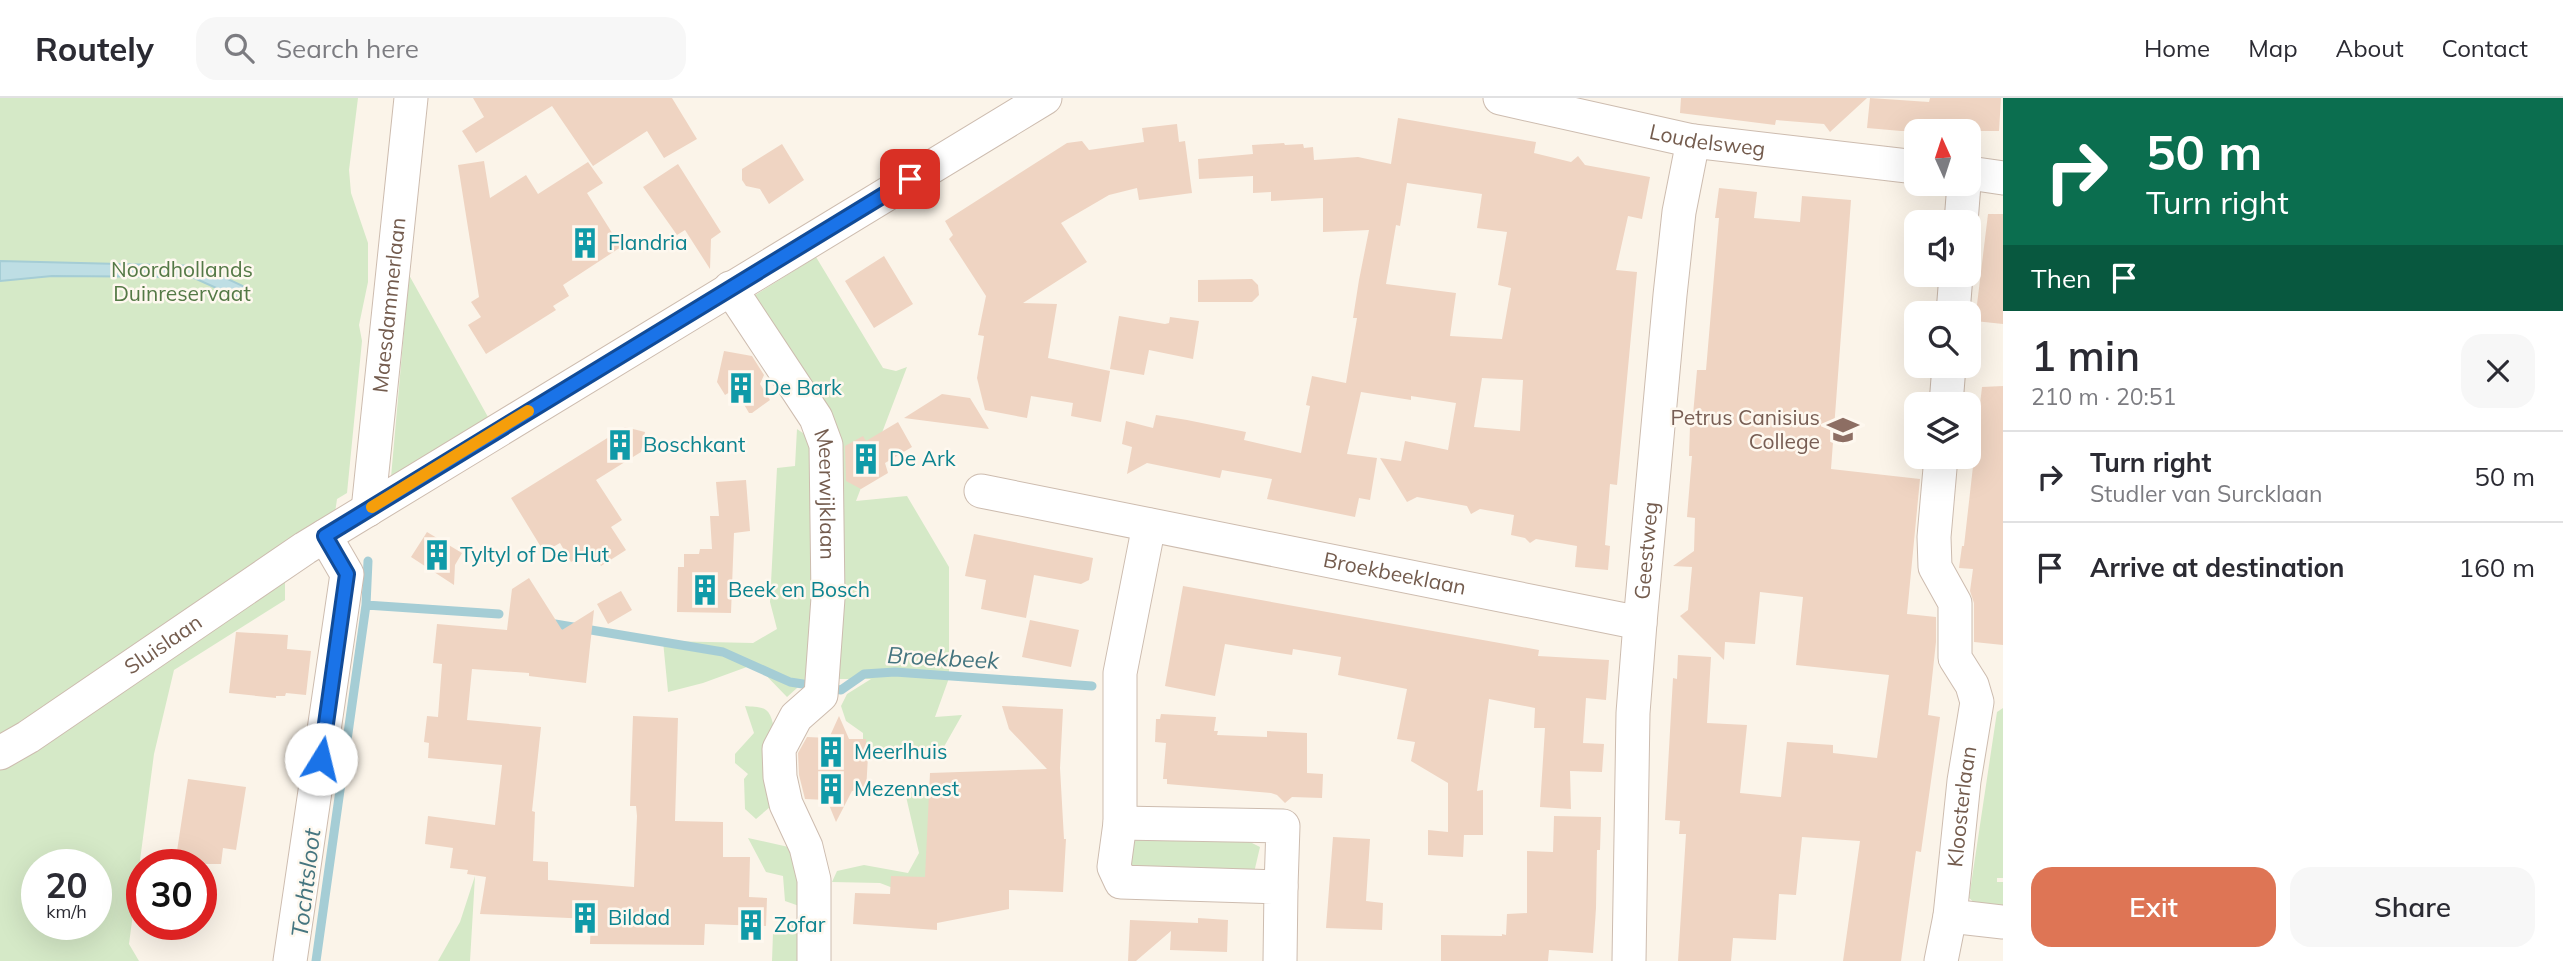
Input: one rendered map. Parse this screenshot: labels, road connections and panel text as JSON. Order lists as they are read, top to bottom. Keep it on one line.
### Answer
{"streets":{"street":["Loudelsweg","Maesdammerlaan","Meerwijklaan","Geestweg","Broekbeeklaan","Sluislaan","Kloosterlaan"]},"crossings":[["Loudelsweg","Geestweg"],["Maesdammerlaan","Sluislaan"],["Meerwijklaan","Sluislaan"],["Geestweg","Broekbeeklaan"]],"water":["Broekbeek","Tochtsloot"],"parks":["Noordhollands Duinreservaat"],"places":{"building":["Flandria","De Bark","Boschkant","De Ark","Tyltyl of De Hut","Beek en Bosch","Meerlhuis","Mezennest","Bildad","Zofar"],"school or university":["Petrus Canisius College"]},"north":"top","page":{"header":"Routely","search":"Search here","nav":["Home","Map","About","Contact"],"turn":["50 m","Turn right"],"then":"Then","heading":["1 min","210 m · 20:51"],"list":[{"name":"Turn right","note":"Studler van Surcklaan","value":"50 m"},{"name":"Arrive at destination","value":"160 m"}],"speed":"20 km/h","limit":"30","buttons":["Exit","Share"]}}
